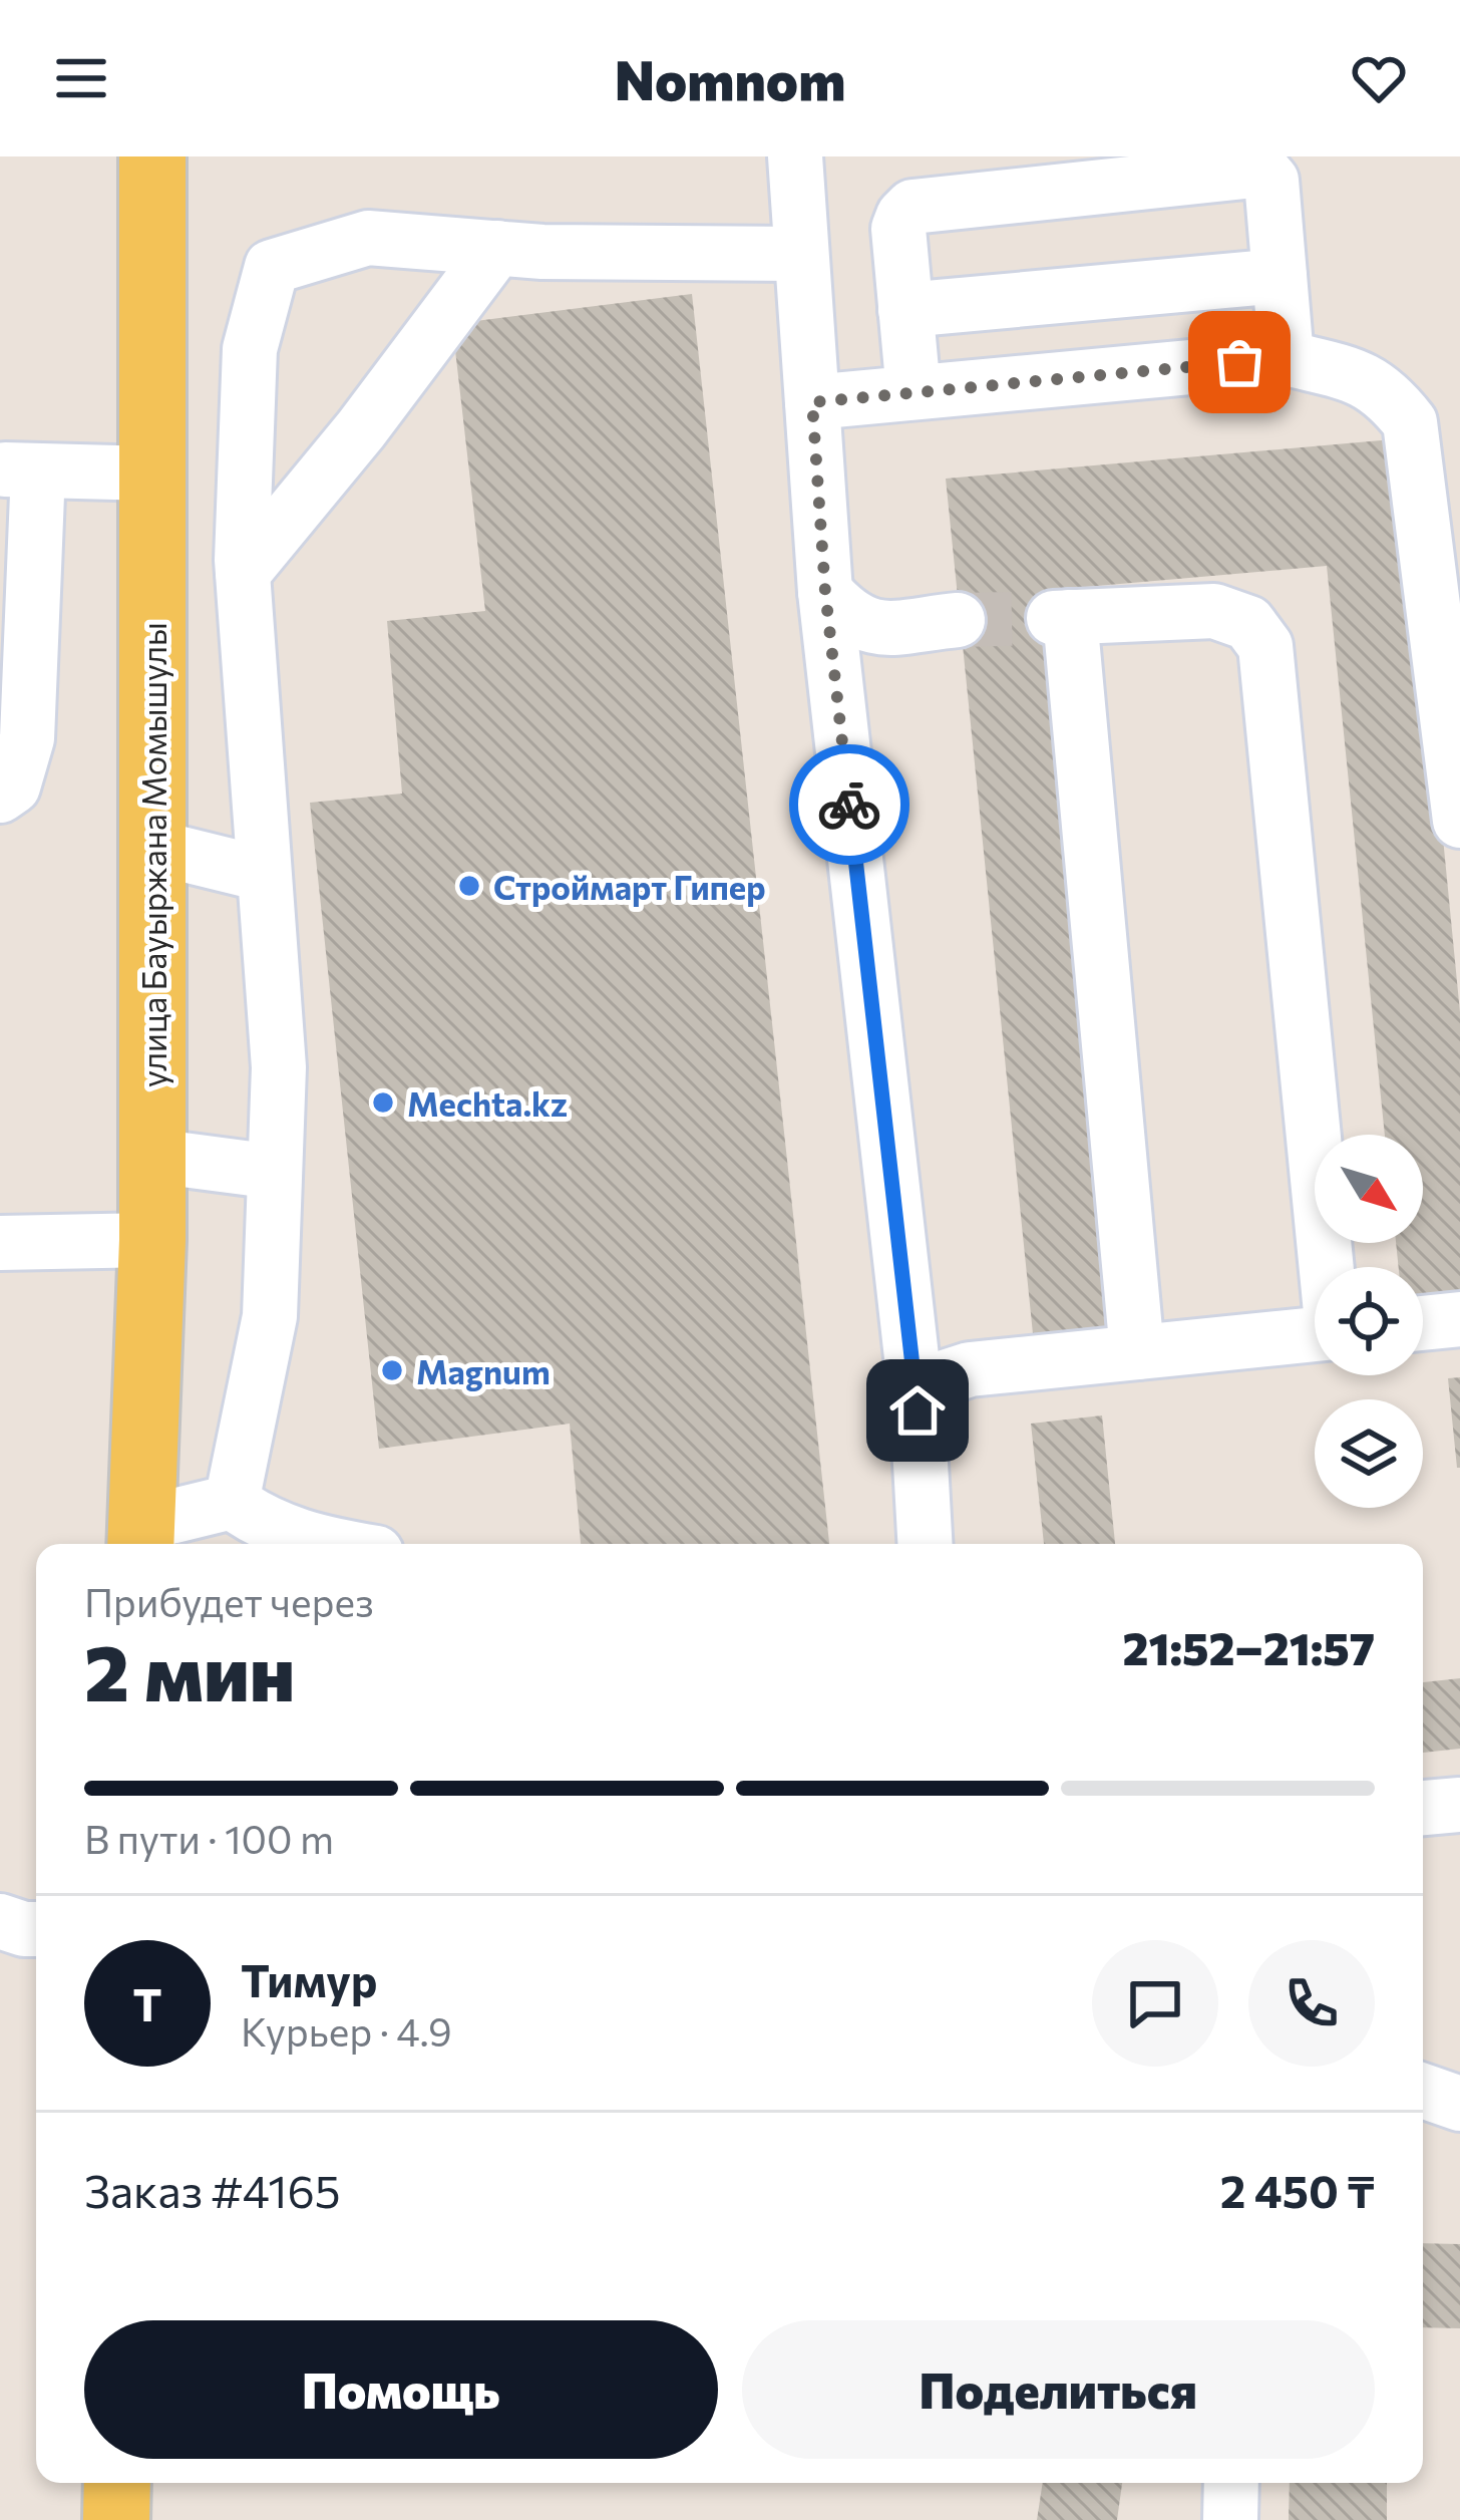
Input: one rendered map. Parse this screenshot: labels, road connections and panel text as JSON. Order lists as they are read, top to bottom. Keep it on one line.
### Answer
{"streets":{"main road":["улица Бауыржана Момышулы"]},"places":["Строймарт Гипер","Mechta.kz","Magnum"],"north":"bottom right","page":{"header":"Nomnom","heading":["2 мин","Прибудет через","21:52–21:57"],"panel":["Тимур","Курьер · 4.9","Заказ #4165","2 450 ₸"],"bar":"В пути · 100 m","round":"Т","buttons":["Помощь","Поделиться"]}}
